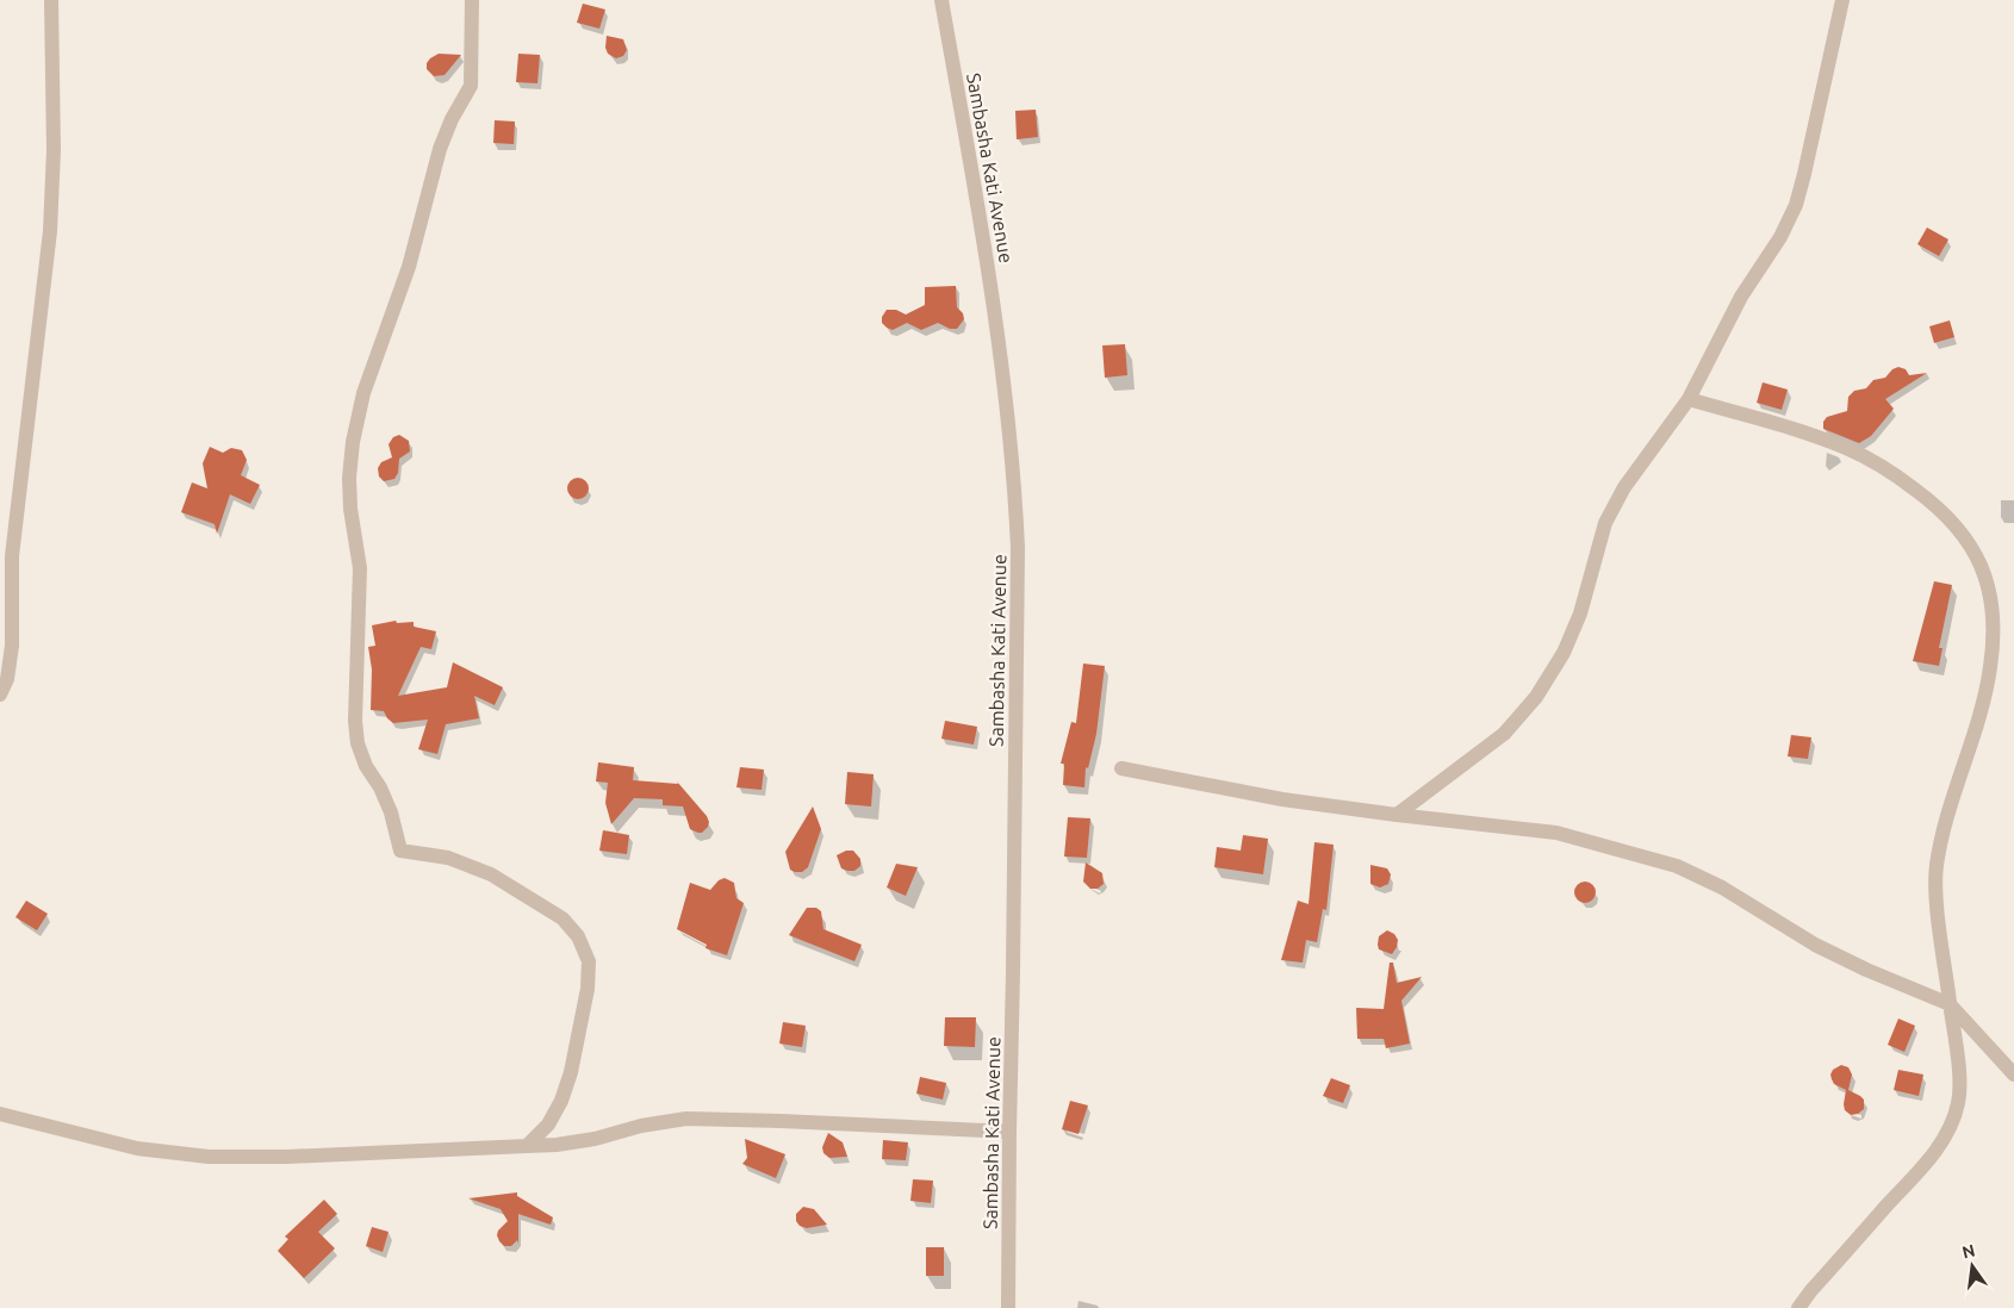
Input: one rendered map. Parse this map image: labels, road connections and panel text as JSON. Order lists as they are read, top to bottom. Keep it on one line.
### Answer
{"streets":{"street":["Sambasha Kati Avenue"]},"north":"top"}
